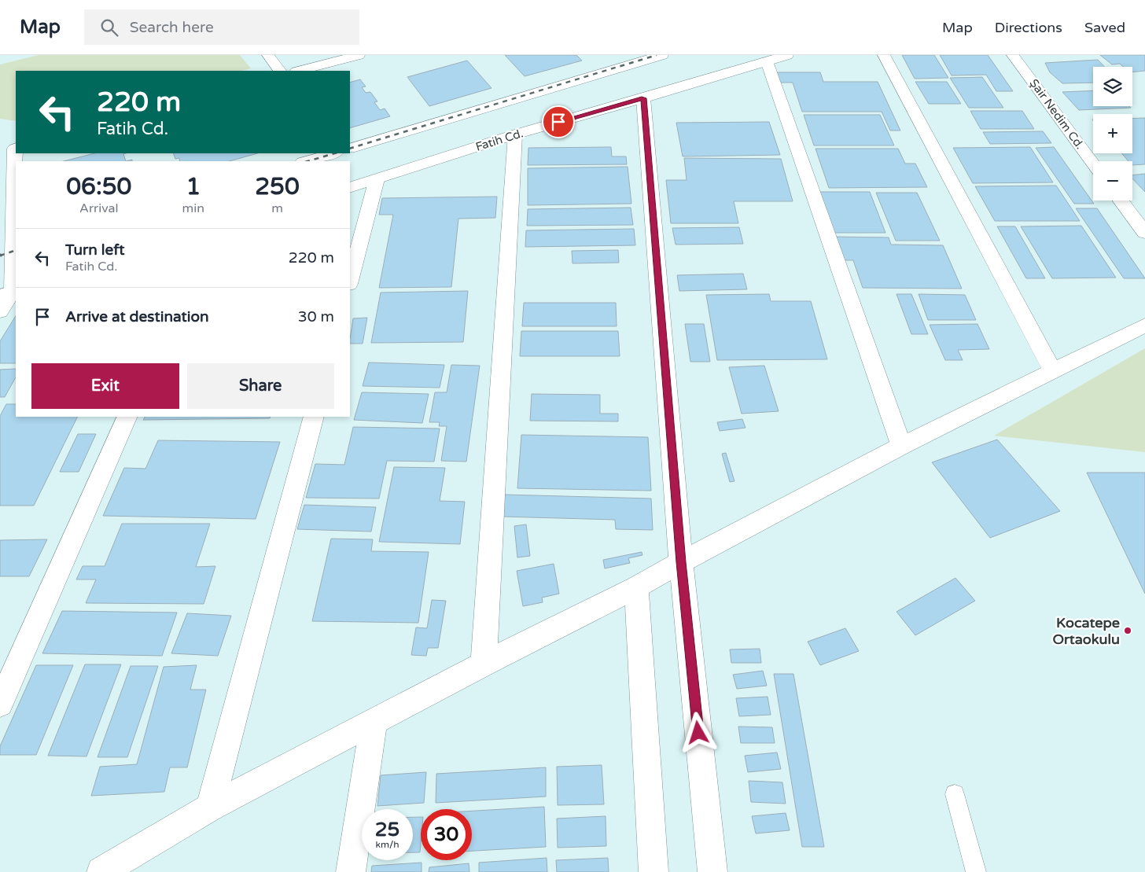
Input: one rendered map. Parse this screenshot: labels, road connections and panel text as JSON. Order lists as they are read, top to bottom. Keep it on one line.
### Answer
{"streets":{"street":["Şair Nedim Cd.","Fatih Cd."]},"places":["Kocatepe Ortaokulu"],"page":{"header":"Map","search":"Search here","nav":["Map","Directions","Saved"],"map_buttons":["+","−"],"turn":["220 m","Fatih Cd."],"eta":["06:50","Arrival","1","min","250","m"],"list":[{"name":"Turn left","note":"Fatih Cd.","value":"220 m"},{"name":"Arrive at destination","value":"30 m"}],"buttons":["Exit","Share"],"speed":"25 km/h","limit":"30"}}
